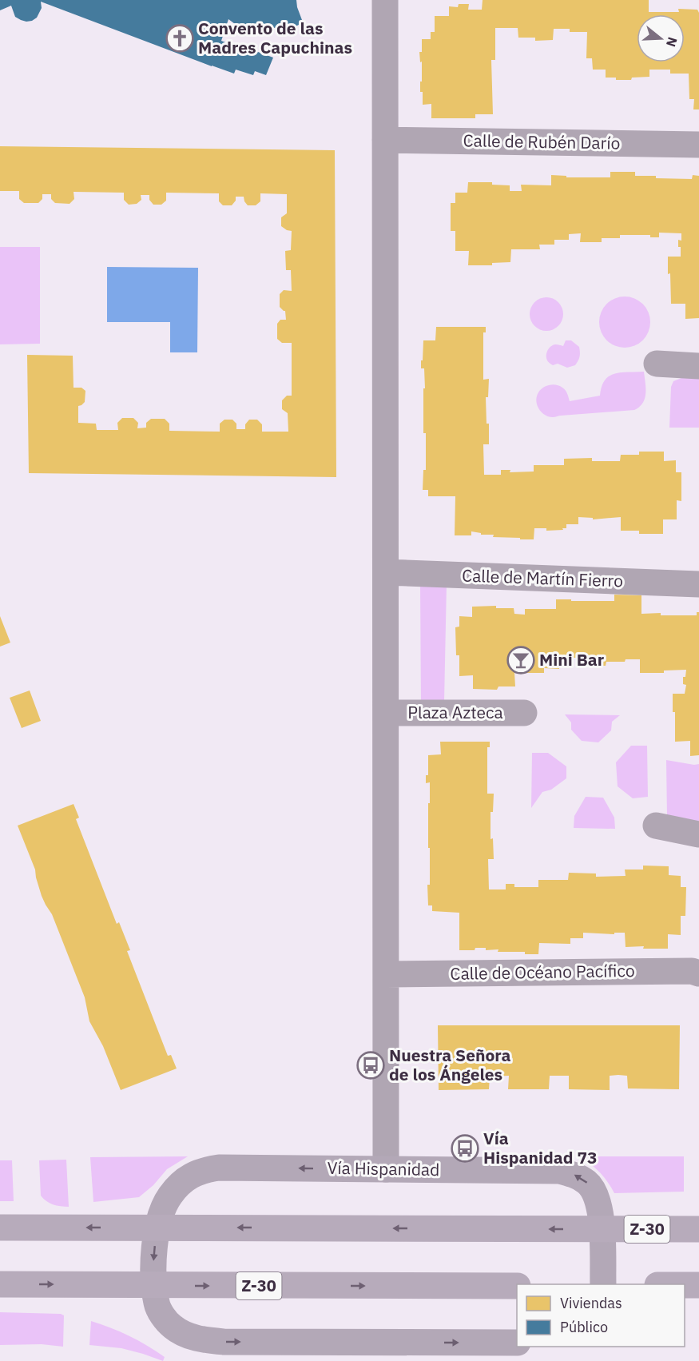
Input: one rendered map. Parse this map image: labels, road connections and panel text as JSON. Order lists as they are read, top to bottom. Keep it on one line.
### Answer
{"streets":{"highway":["Z-30"],"main road":["Vía Hispanidad"],"street":["Calle de Rubén Darío","Calle de Martín Fierro","Plaza Azteca","Calle de Océano Pacífico"]},"crossings":[["Vía Hispanidad","Z-30"]],"places":{"church":["Convento de las Madres Capuchinas"],"bar":["Mini Bar"],"bus stop":["Nuestra Señora de los Ángeles","Vía Hispanidad 73"]},"legend":["Viviendas","Público"],"north":"right"}
